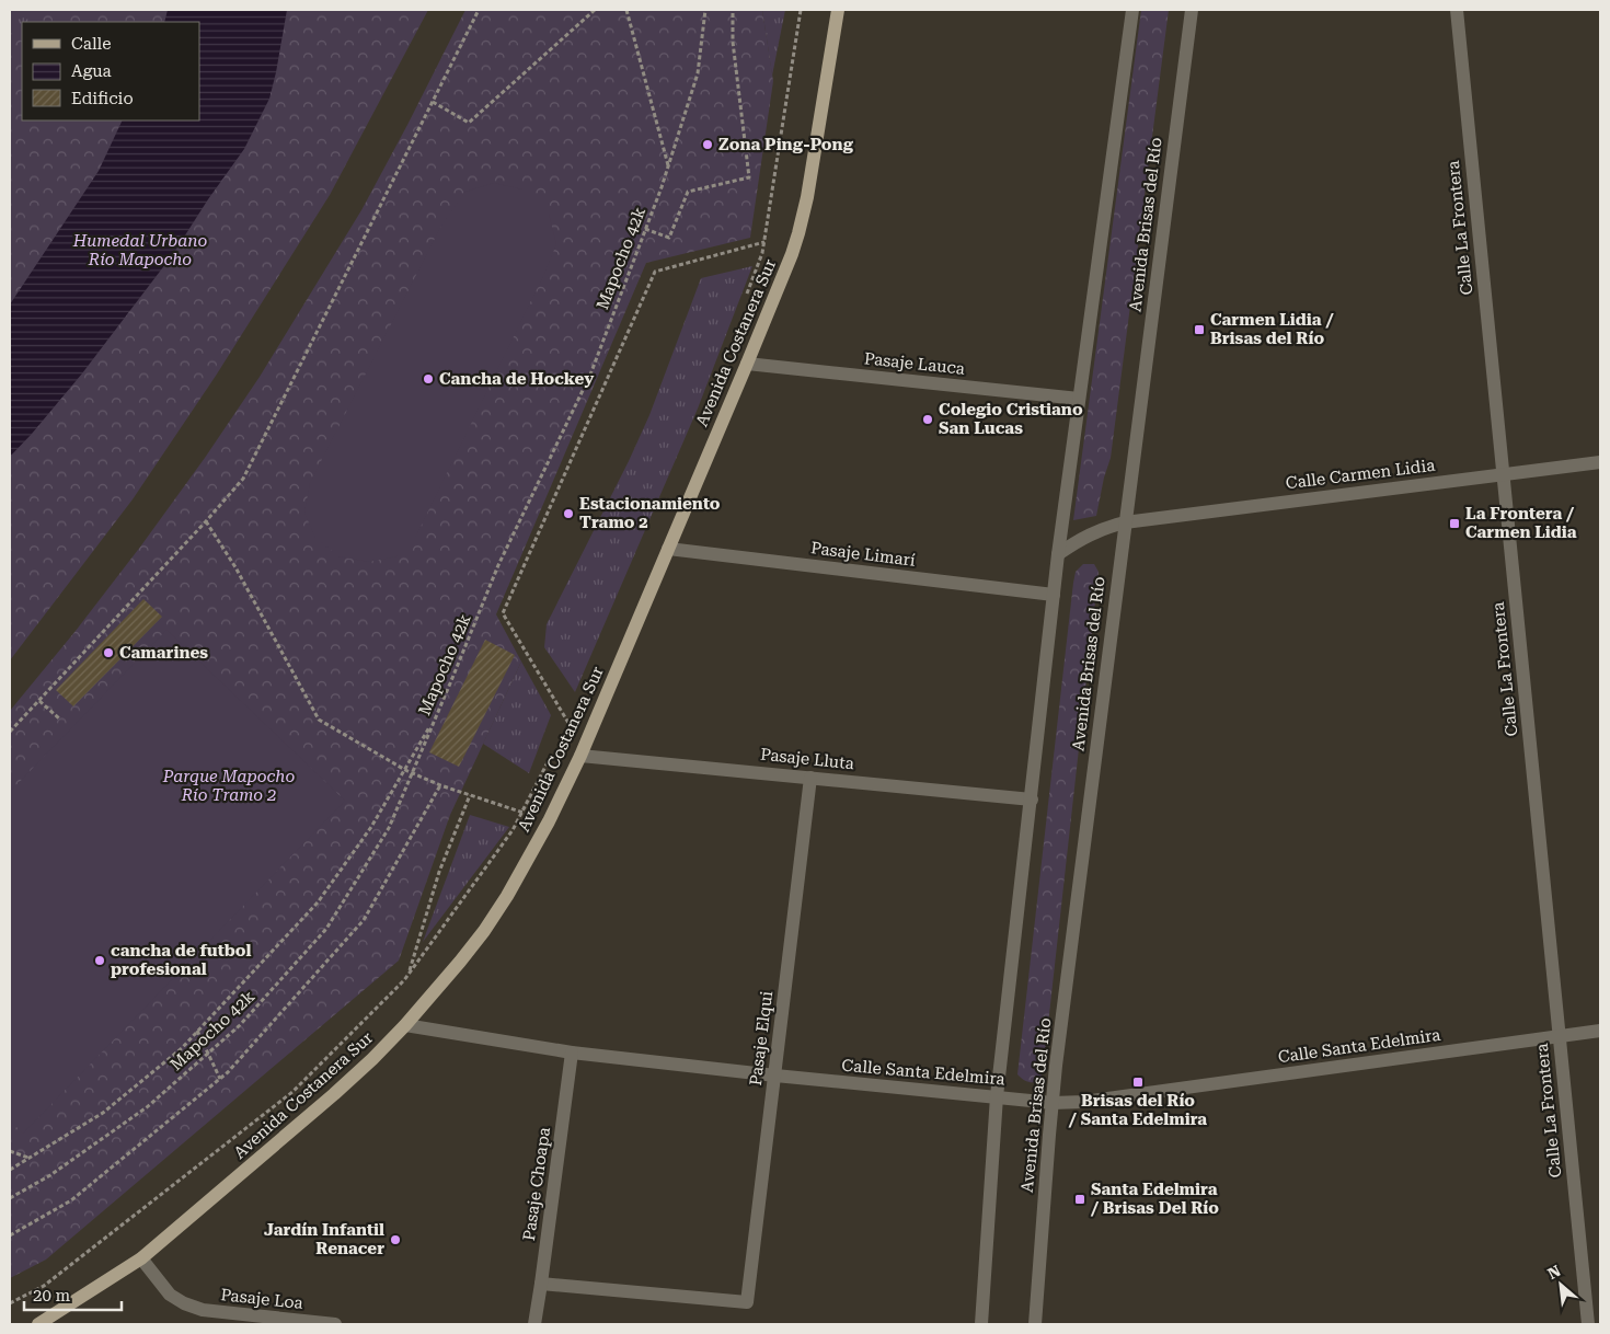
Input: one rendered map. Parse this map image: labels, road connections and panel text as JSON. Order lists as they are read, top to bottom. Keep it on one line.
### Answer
{"streets":{"main road":["Avenida Costanera Sur"],"street":["Avenida Brisas del Río","Calle La Frontera","Pasaje Lauca","Calle Carmen Lidia","Pasaje Limarí","Pasaje Lluta","Pasaje Elqui","Calle Santa Edelmira","Pasaje Choapa","Pasaje Loa"],"path":["Mapocho 42k"]},"crossings":[["Avenida Brisas del Río","Calle Carmen Lidia"],["Avenida Brisas del Río","Calle Santa Edelmira"],["Calle La Frontera","Calle Carmen Lidia"],["Calle La Frontera","Calle Santa Edelmira"],["Avenida Costanera Sur","Pasaje Lauca"],["Avenida Costanera Sur","Pasaje Limarí"],["Avenida Costanera Sur","Pasaje Lluta"],["Avenida Costanera Sur","Calle Santa Edelmira"],["Avenida Costanera Sur","Pasaje Loa"],["Pasaje Lluta","Pasaje Elqui"],["Pasaje Elqui","Calle Santa Edelmira"],["Pasaje Elqui","Pasaje Choapa"],["Calle Santa Edelmira","Pasaje Choapa"]],"parks":["Humedal Urbano Río Mapocho","Parque Mapocho Río Tramo 2"],"places":{"other":["Zona Ping-Pong","Cancha de Hockey","Colegio Cristiano San Lucas","Estacionamiento Tramo 2","Camarines","cancha de futbol profesional","Jardín Infantil Renacer"],"transit":["Carmen Lidia / Brisas del Río","La Frontera / Carmen Lidia","Brisas del Río / Santa Edelmira","Santa Edelmira / Brisas Del Río"]},"legend":["Calle","Agua","Edificio"],"scale_bar":"20 m","north":"top left"}
